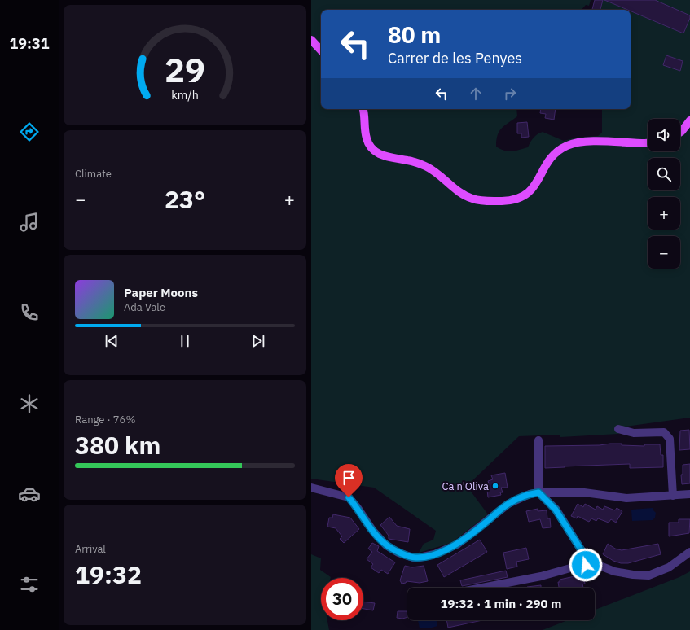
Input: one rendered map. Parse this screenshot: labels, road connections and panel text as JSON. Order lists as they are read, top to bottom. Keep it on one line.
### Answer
{"places":["Ca n'Oliva"],"page":{"tabs":"19:31","turn":["80 m","Carrer de les Penyes"],"map_buttons":["+","−"],"tile":["Climate",["Range · 76%","380 km"],["Arrival","19:32"]],"heat":["−","23°","+"],"song":["Paper Moons","Ada Vale"],"limit":"30","trip":"19:32 · 1 min · 290 m","gauge":["29","km/h"]}}
